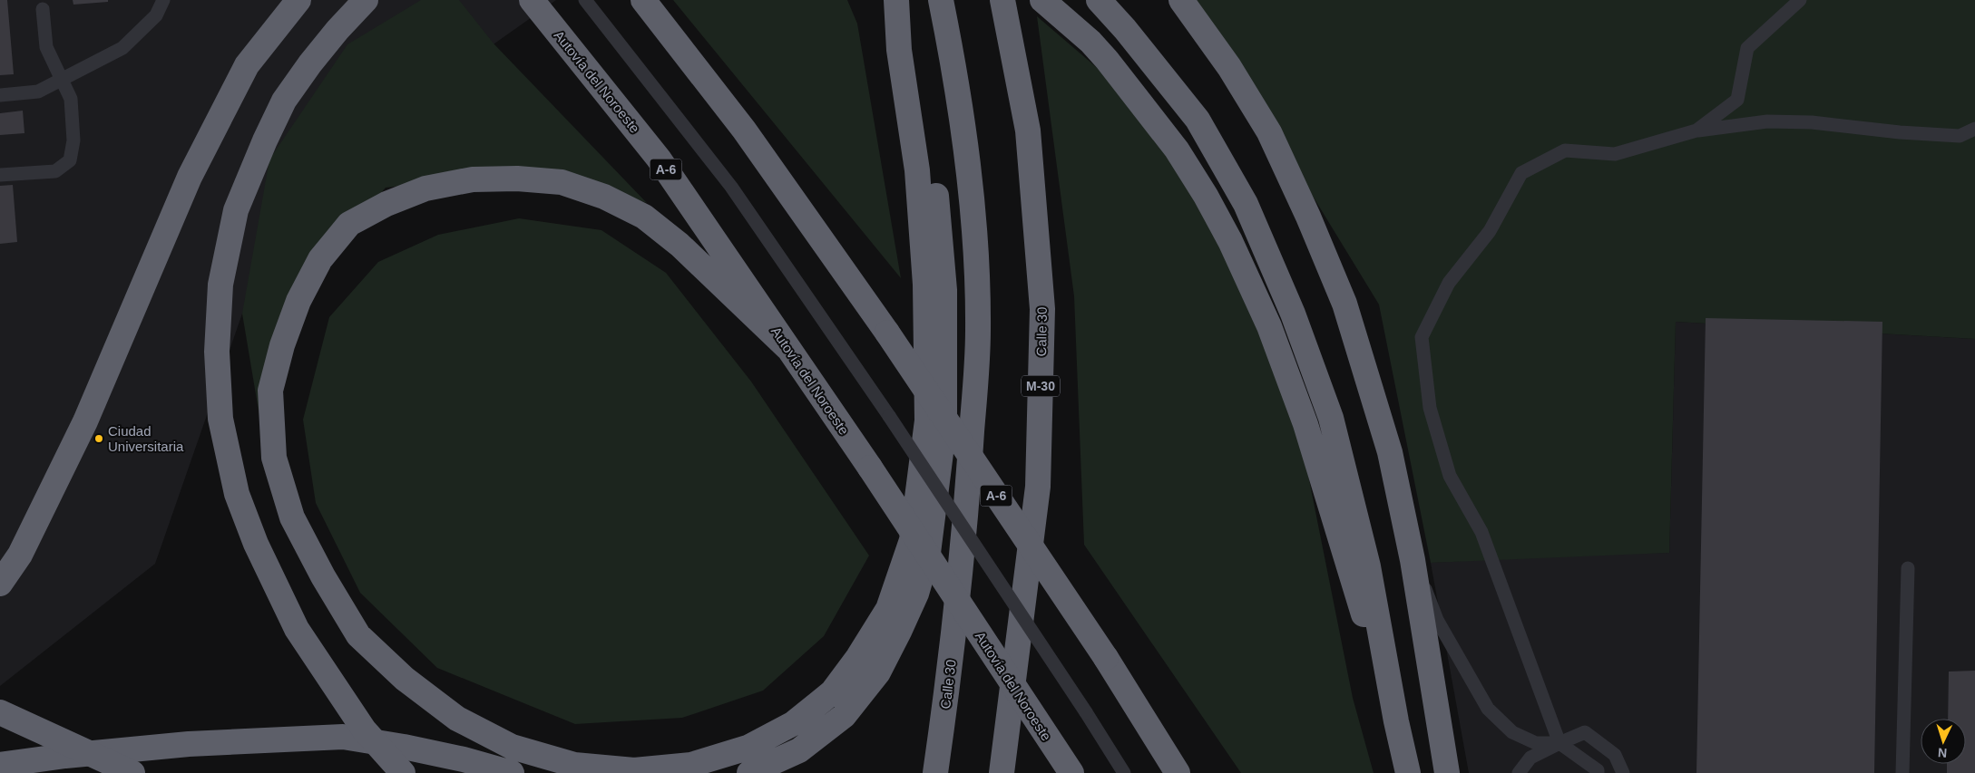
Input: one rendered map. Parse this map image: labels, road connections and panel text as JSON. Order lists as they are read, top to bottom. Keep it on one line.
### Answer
{"streets":{"highway":["Autovía del Noroeste","A-6","Calle 30","M-30"]},"places":["Ciudad Universitaria"],"north":"bottom"}
